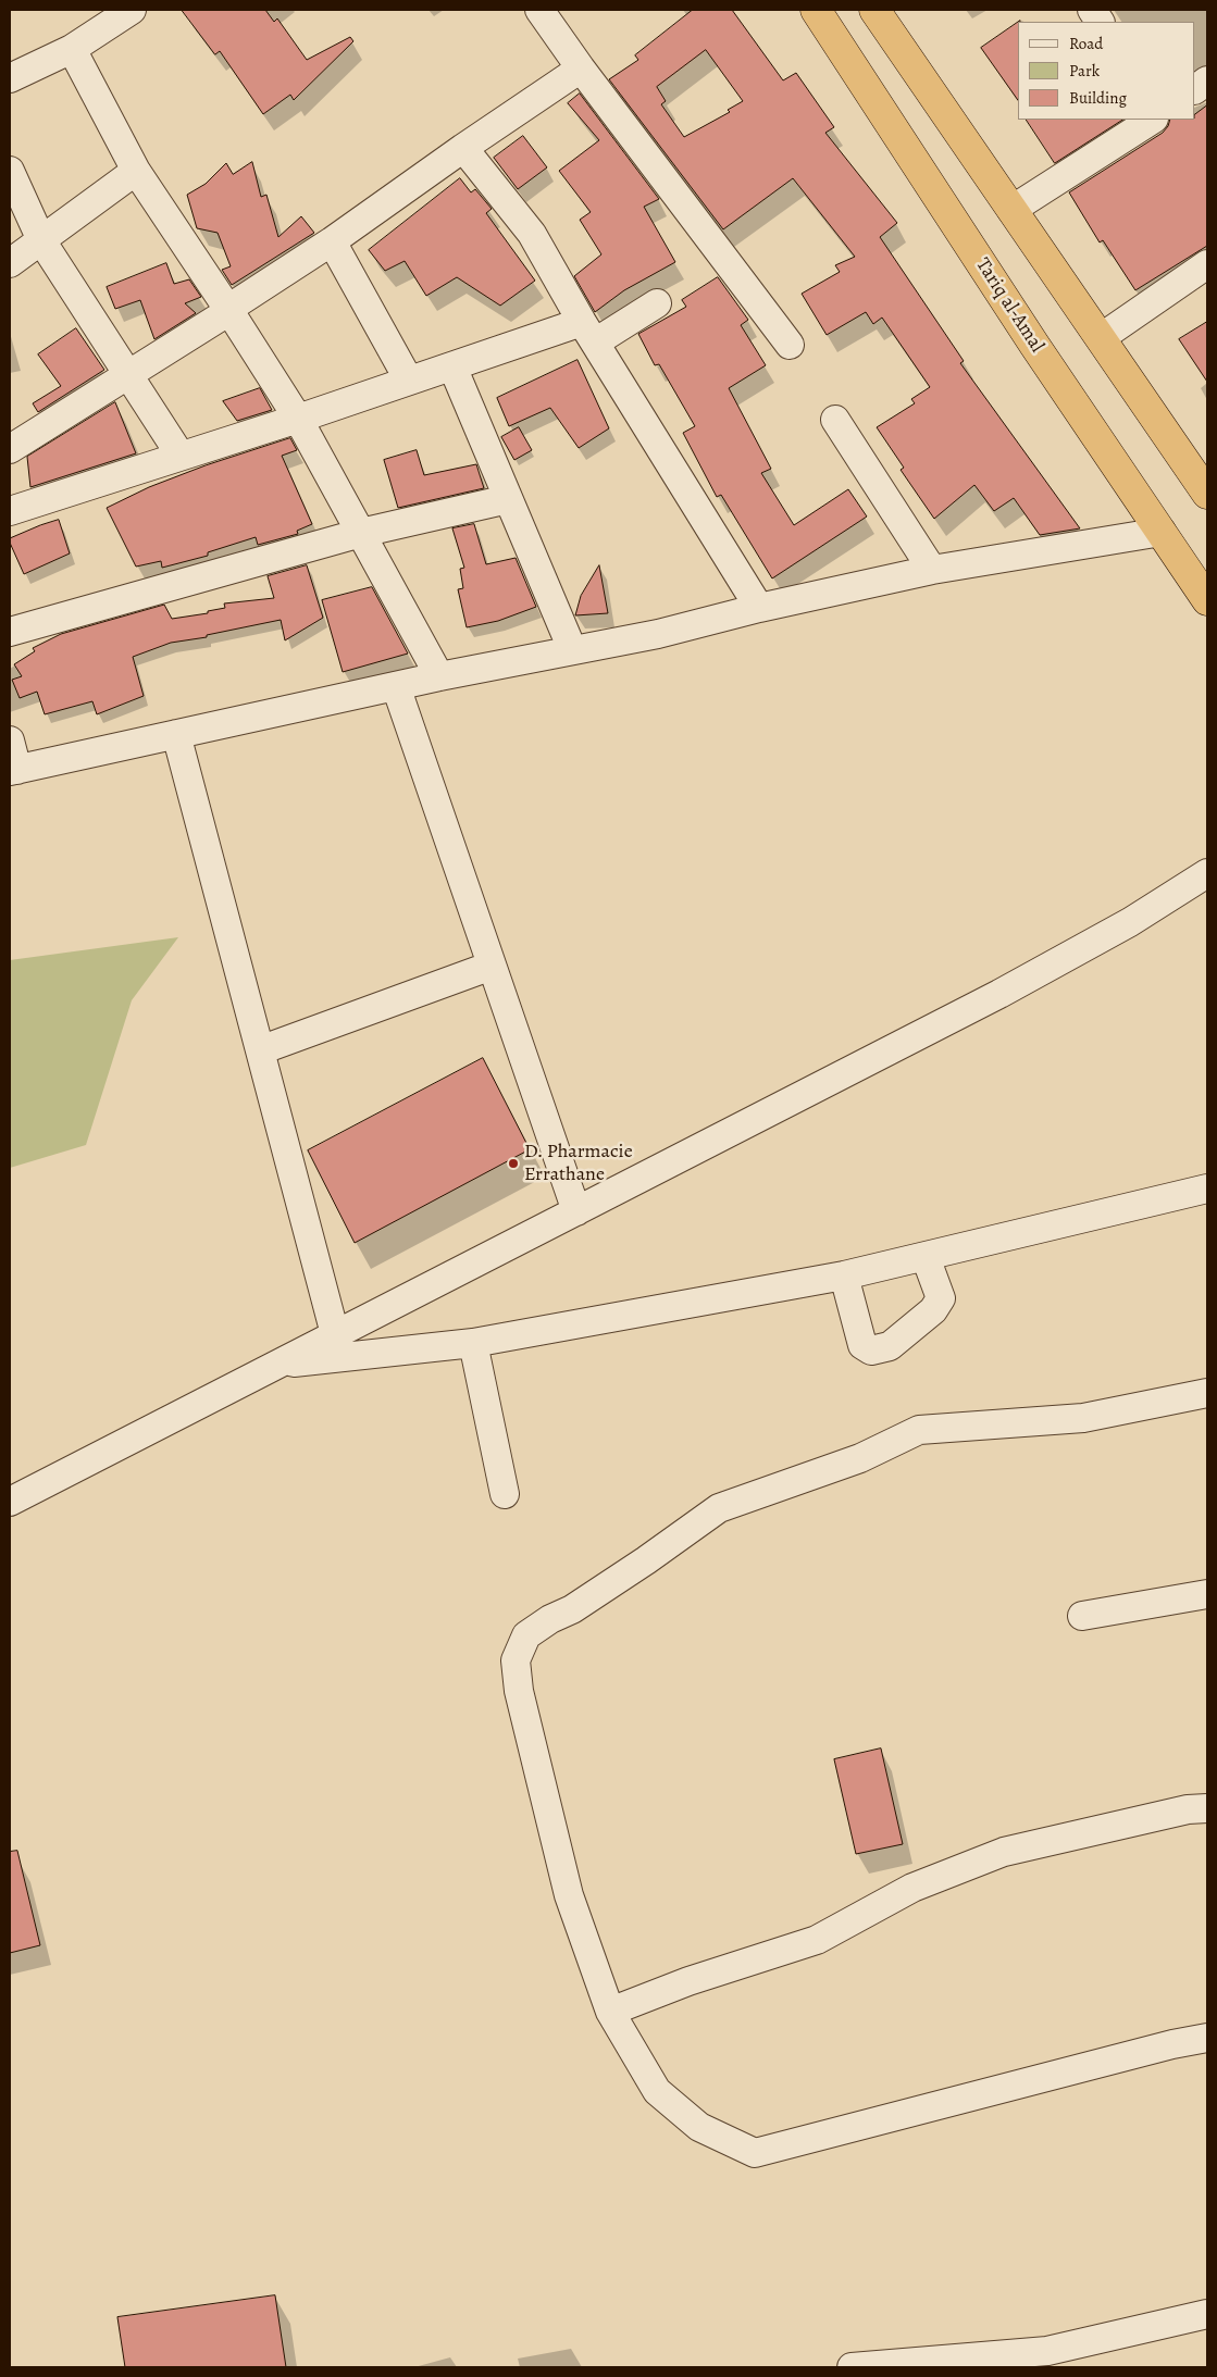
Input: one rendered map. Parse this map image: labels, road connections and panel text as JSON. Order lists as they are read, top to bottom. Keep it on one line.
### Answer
{"streets":{"highway":["Tariq al-Amal"]},"places":["D. Pharmacie Errathane"],"legend":["Road","Park","Building"]}
